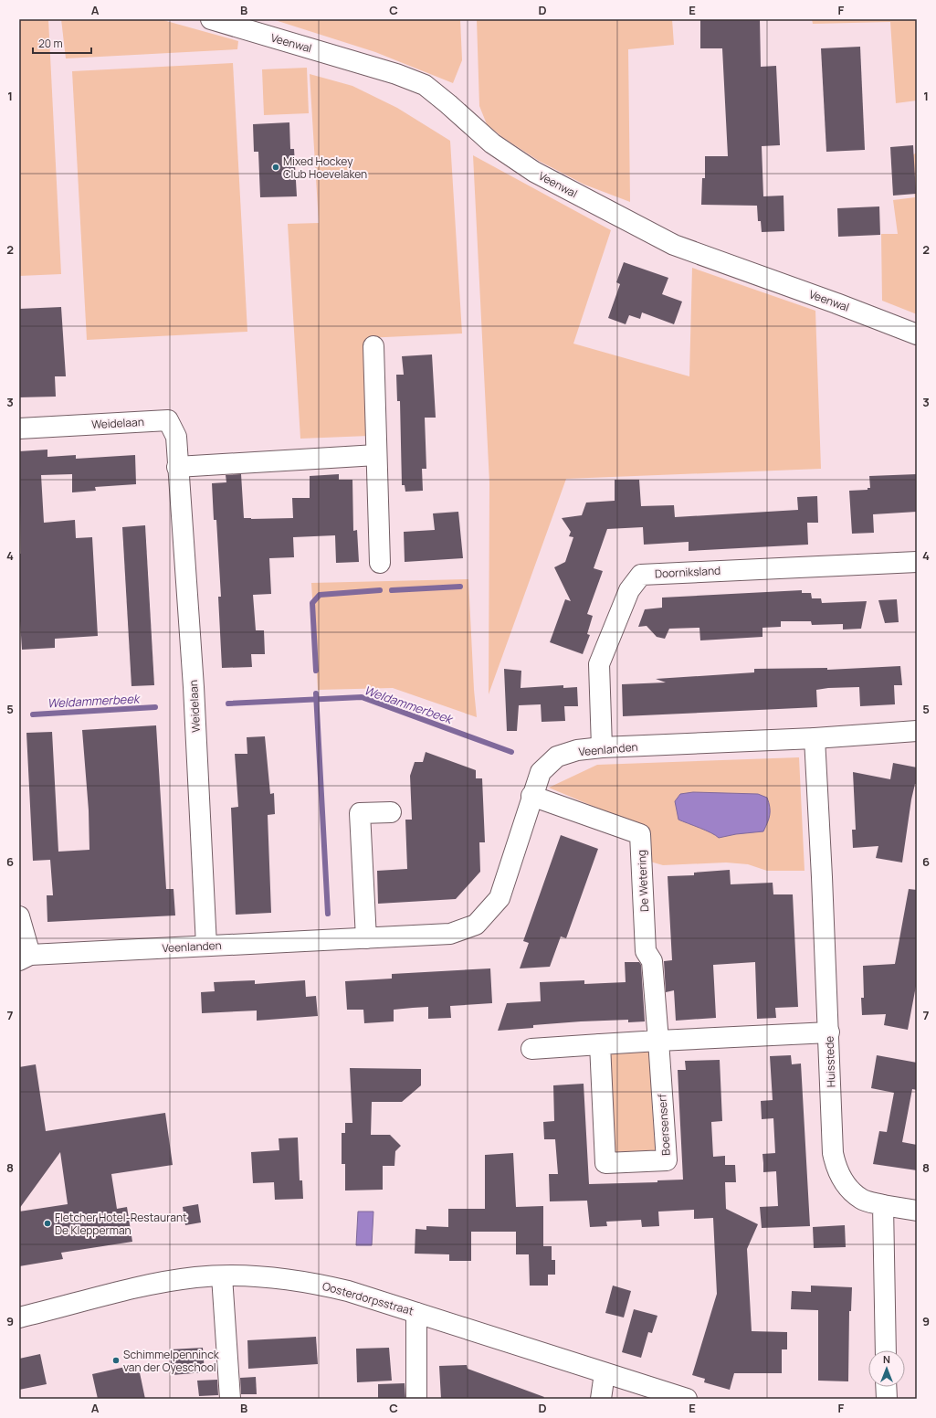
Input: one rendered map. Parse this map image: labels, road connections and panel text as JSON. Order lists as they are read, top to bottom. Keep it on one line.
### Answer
{"streets":{"street":["Veenwal","Weidelaan","Doorniksland","Veenlanden","De Wetering","Huisstede","Boersenserf","Oosterdorpsstraat"]},"crossings":[["Weidelaan","Veenlanden"],["Doorniksland","Veenlanden"],["Veenlanden","De Wetering"],["Veenlanden","Huisstede"],["De Wetering","Boersenserf"]],"water":["Weldammerbeek"],"places":["Mixed Hockey Club Hoevelaken","Fletcher Hotel-Restaurant De Klepperman","Schimmelpenninck van der Oyeschool"],"scale_bar":"20 m","north":"top","grid":{"columns":["A","B","C","D","E","F"],"rows":["1","2","3","4","5","6","7","8","9"]}}
